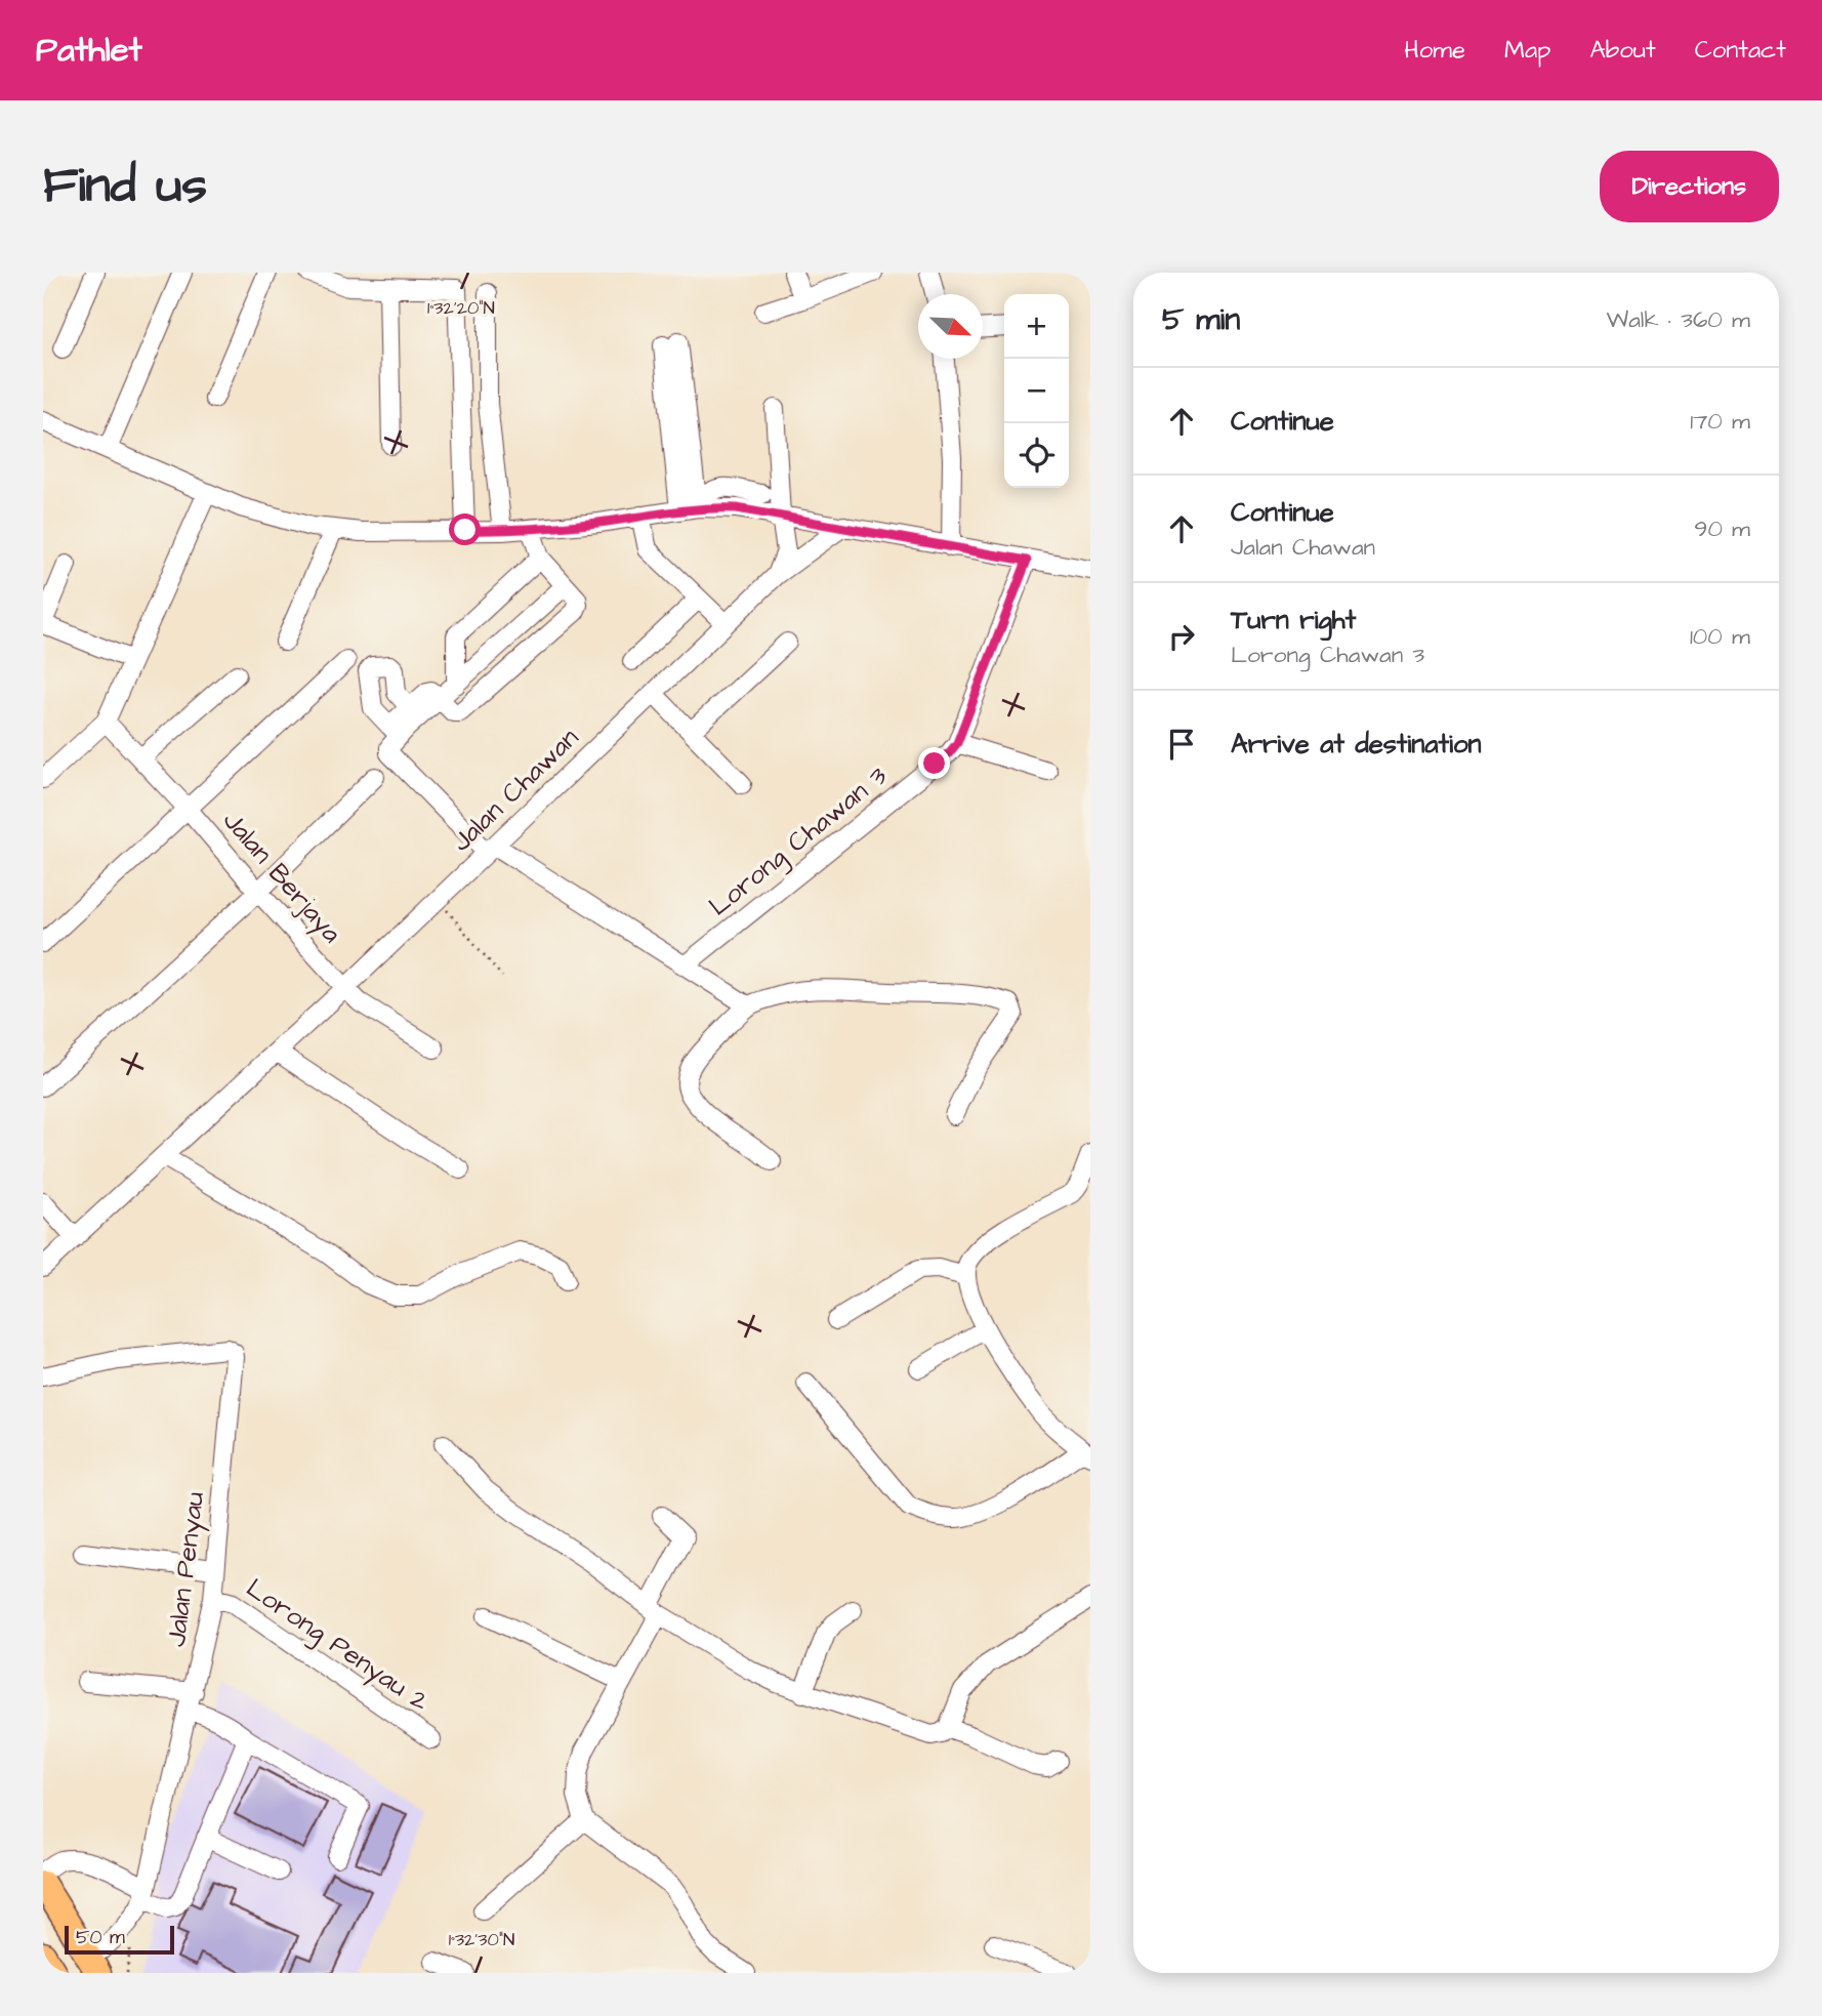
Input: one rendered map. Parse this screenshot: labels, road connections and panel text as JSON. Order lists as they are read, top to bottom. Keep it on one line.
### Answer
{"streets":{"street":["Jalan Chawan","Lorong Chawan 3","Jalan Berjaya","Jalan Penyau","Lorong Penyau 2"]},"crossings":[["Jalan Chawan","Jalan Berjaya"],["Jalan Penyau","Lorong Penyau 2"]],"scale_bar":"50 m","north":"bottom right","page":{"header":"Pathlet","nav":["Home","Map","About","Contact"],"buttons":"Directions","title":"Find us","heading":["5 min","Walk · 360 m"],"map_buttons":["+","−"],"list":[["Continue","170 m"],["Continue","Jalan Chawan","90 m"],["Turn right","Lorong Chawan 3","100 m"],"Arrive at destination"],"scale":"50 m"},"coordinates":["1°32'20\"N","1°32'30\"N"]}
